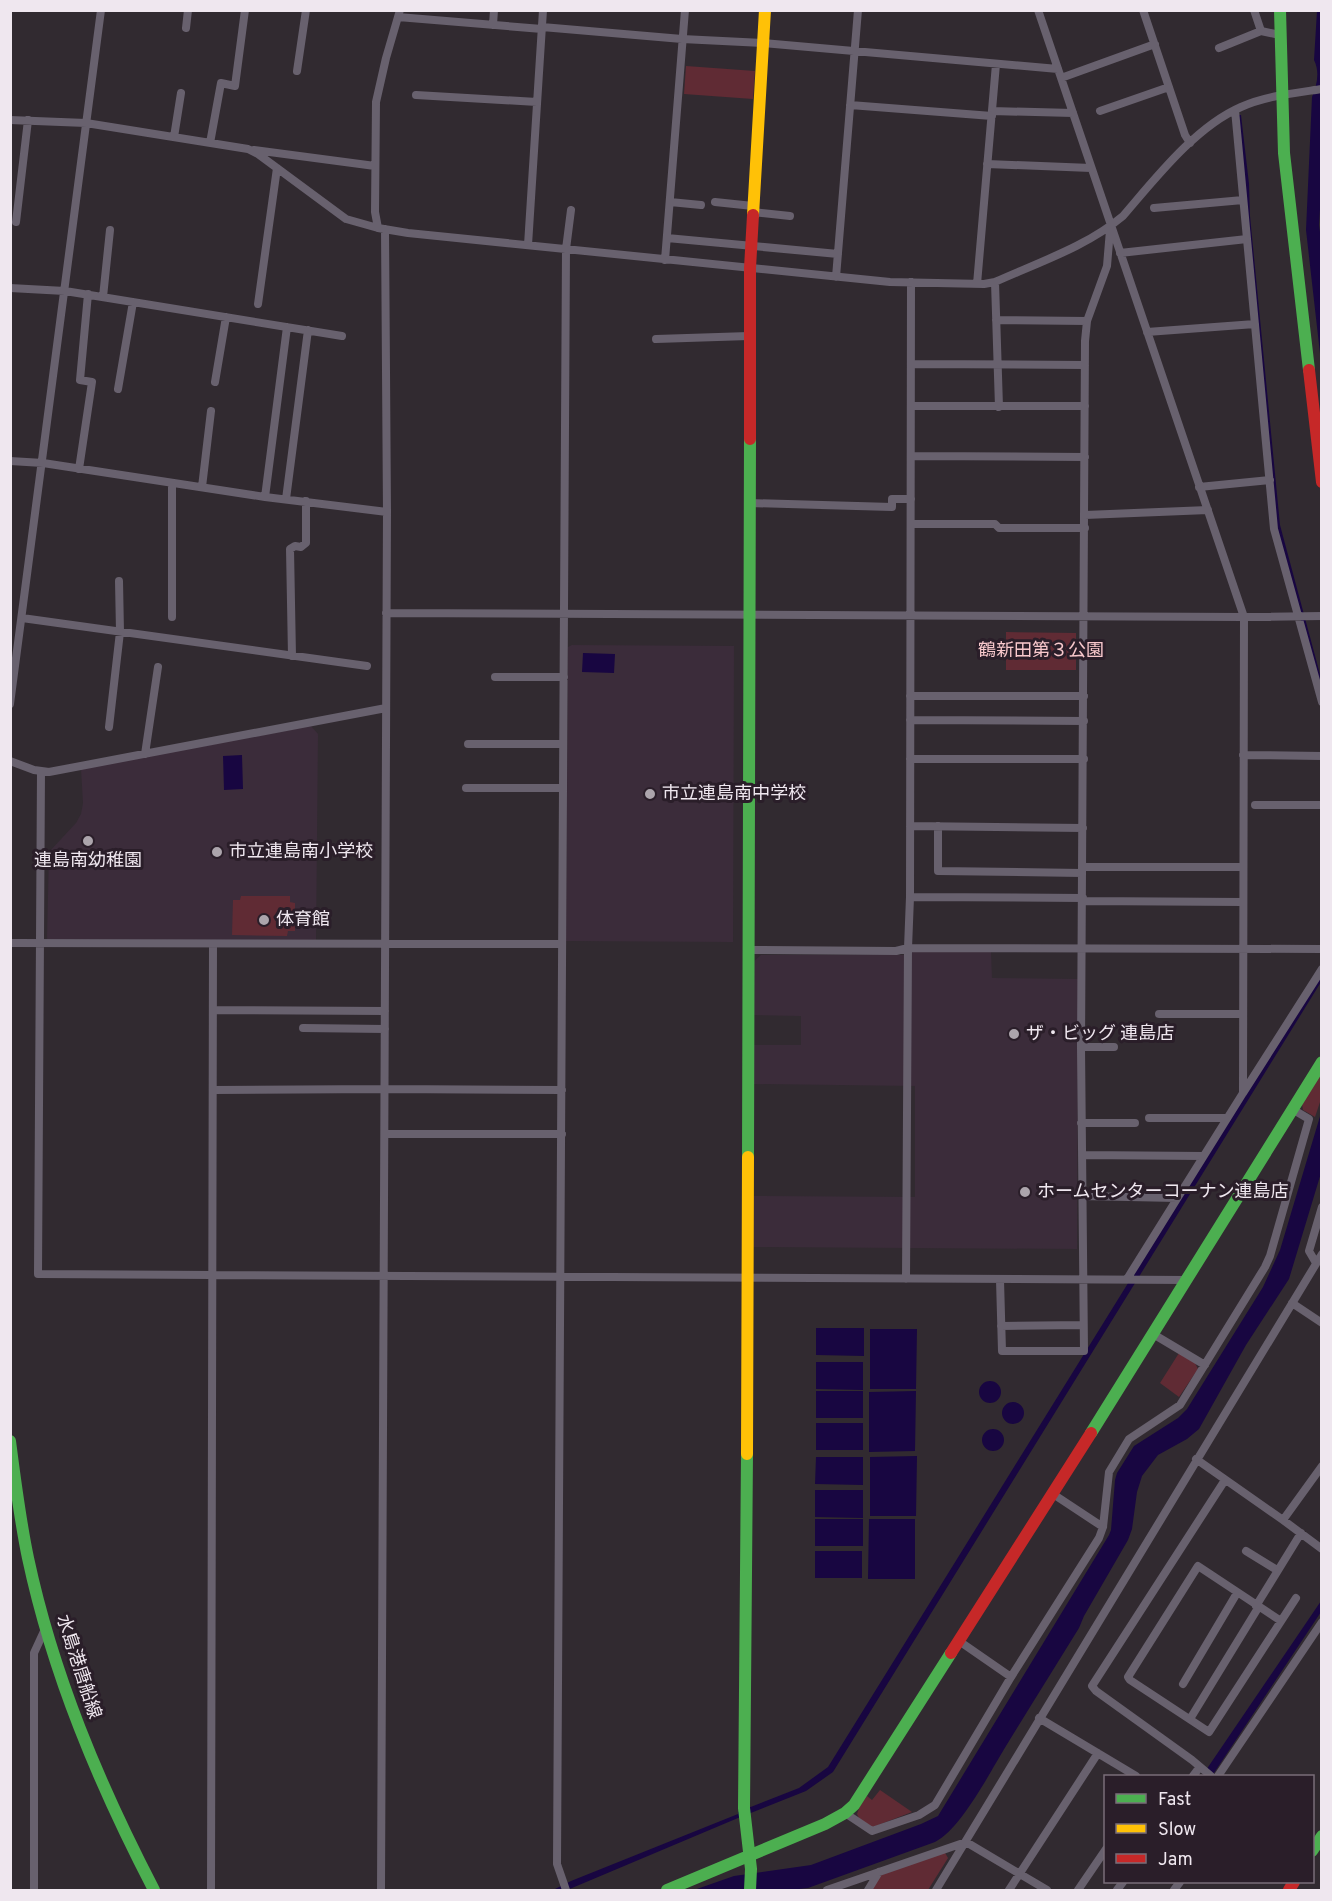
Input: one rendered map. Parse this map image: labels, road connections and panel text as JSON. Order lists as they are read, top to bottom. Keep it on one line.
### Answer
{"streets":{"street":["水島港唐船線"]},"parks":["鶴新田第３公園"],"places":["市立連島南中学校","連島南幼稚園","市立連島南小学校","体育館","ザ・ビッグ 連島店","ホームセンターコーナン連島店"],"legend":["Fast","Slow","Jam"]}
